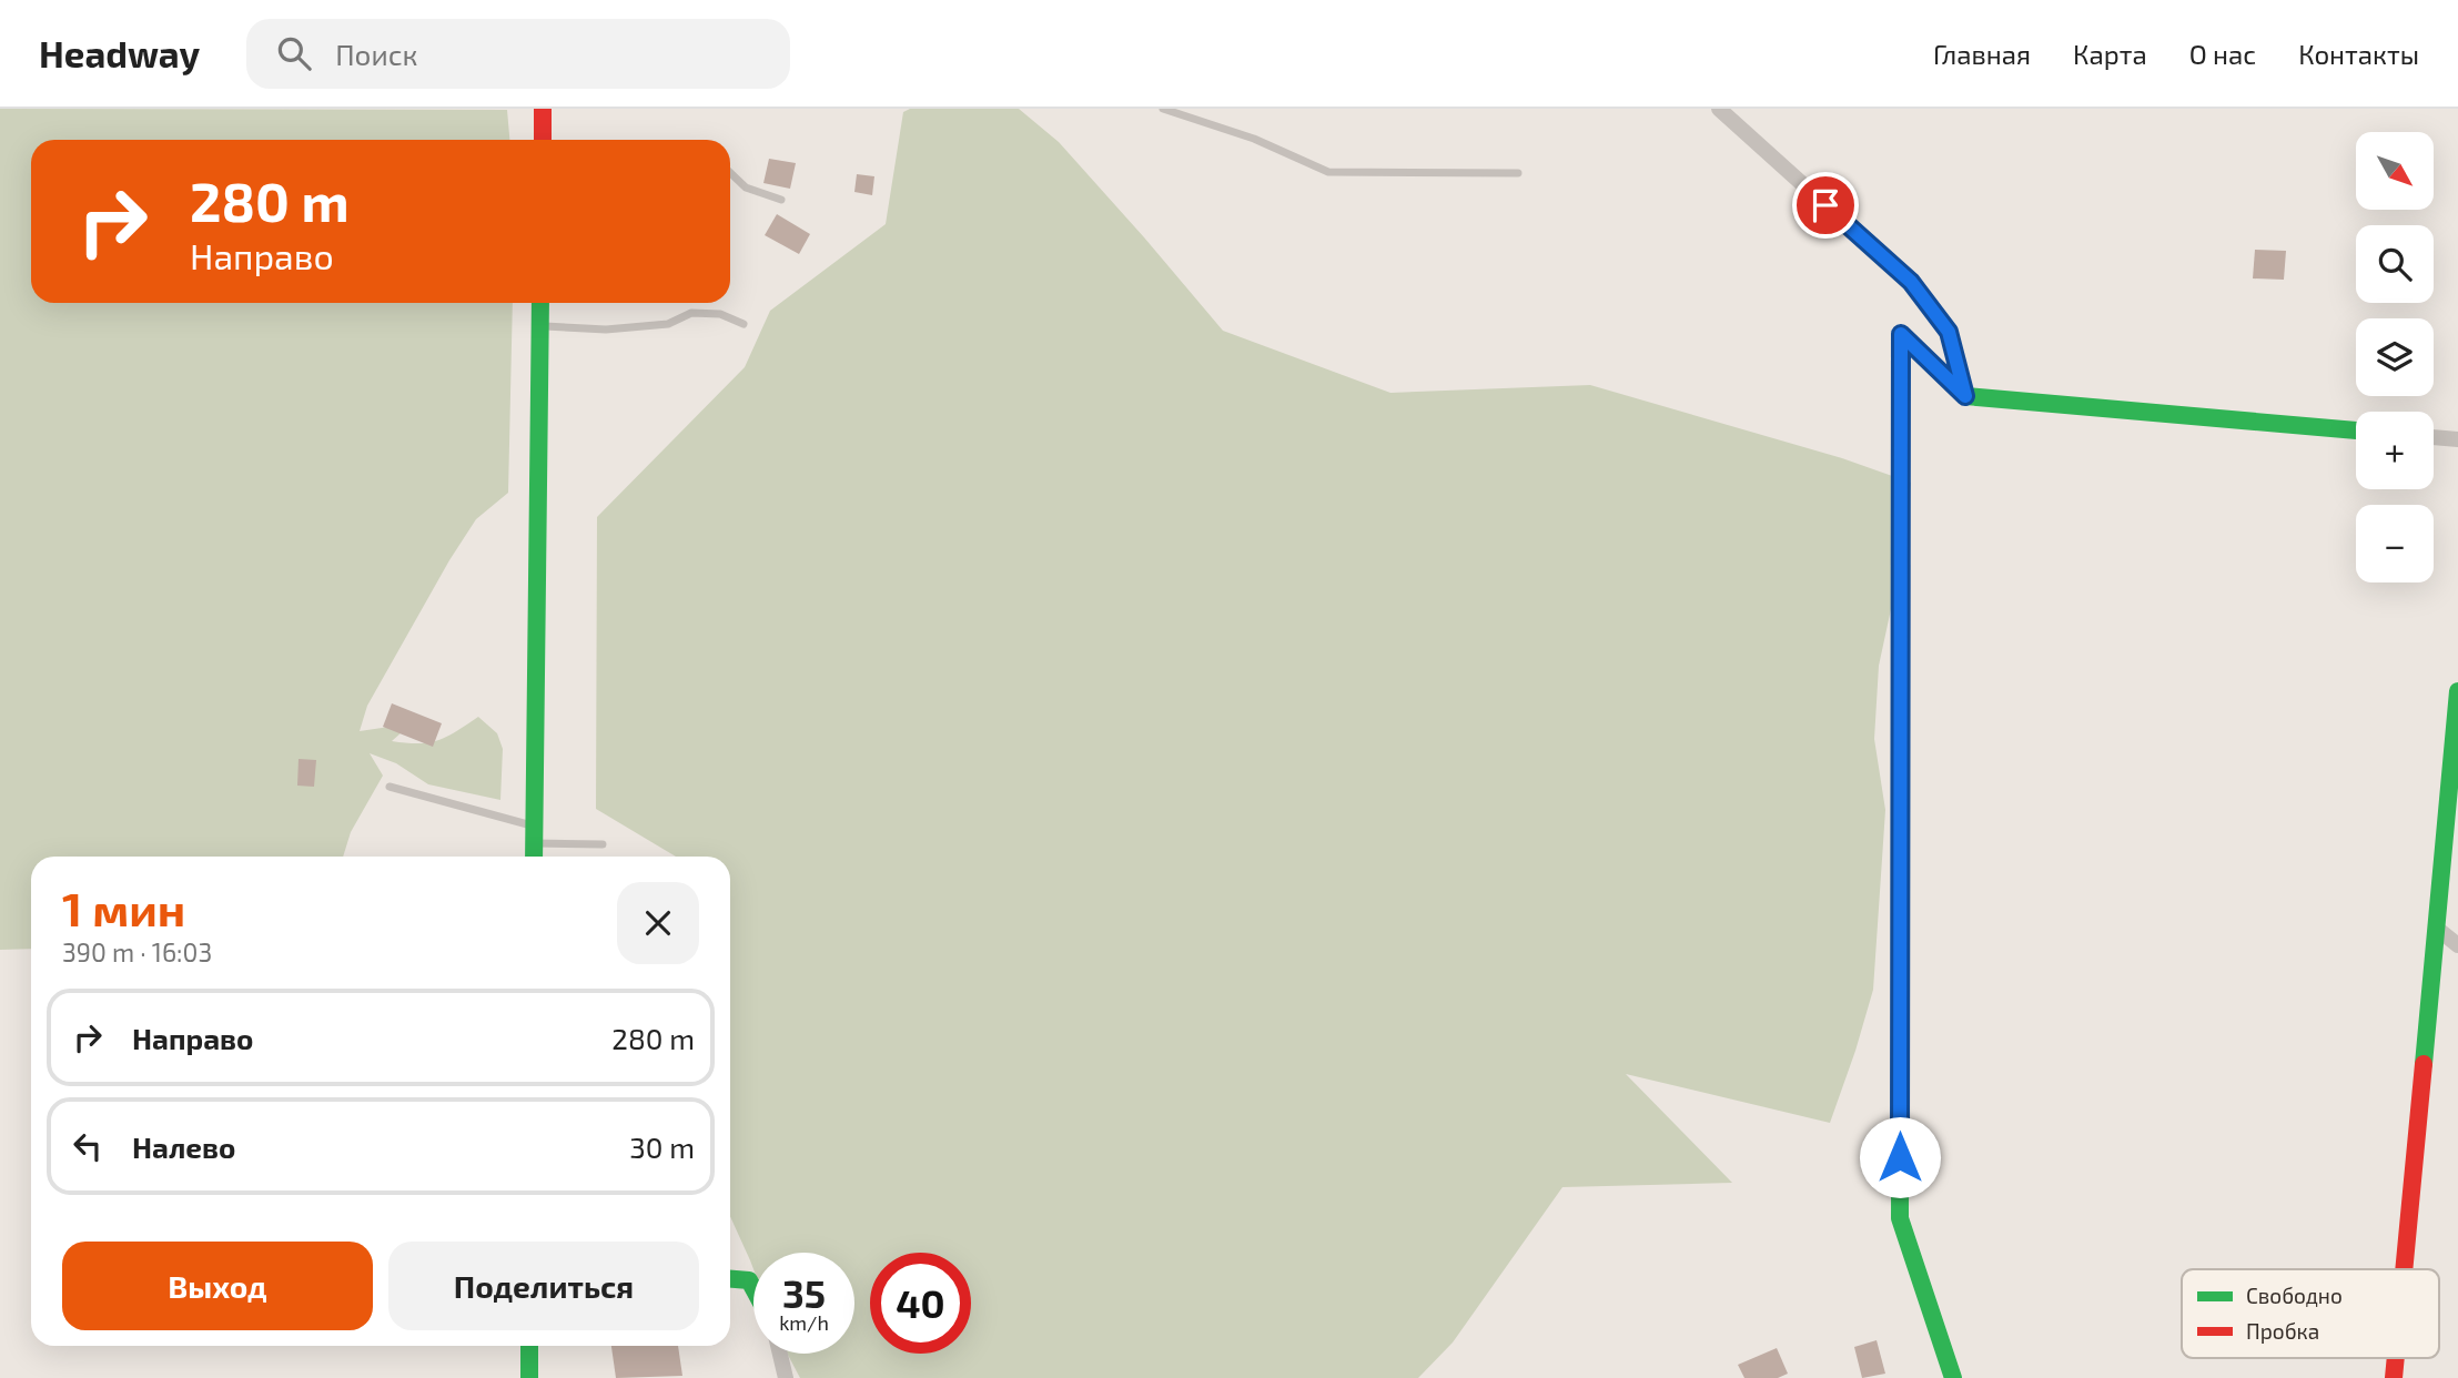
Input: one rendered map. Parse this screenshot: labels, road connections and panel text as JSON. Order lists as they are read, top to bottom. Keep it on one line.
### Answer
{"legend":["Свободно","Пробка"],"north":"bottom right","page":{"header":"Headway","search":"Поиск","nav":["Главная","Карта","О нас","Контакты"],"map_buttons":["+","−"],"turn":["280 m","Направо"],"heading":["1 мин","390 m · 16:03"],"list":[{"name":"Направо","value":"280 m"},{"name":"Налево","value":"30 m"}],"buttons":["Выход","Поделиться"],"speed":"35 km/h","limit":"40"}}
